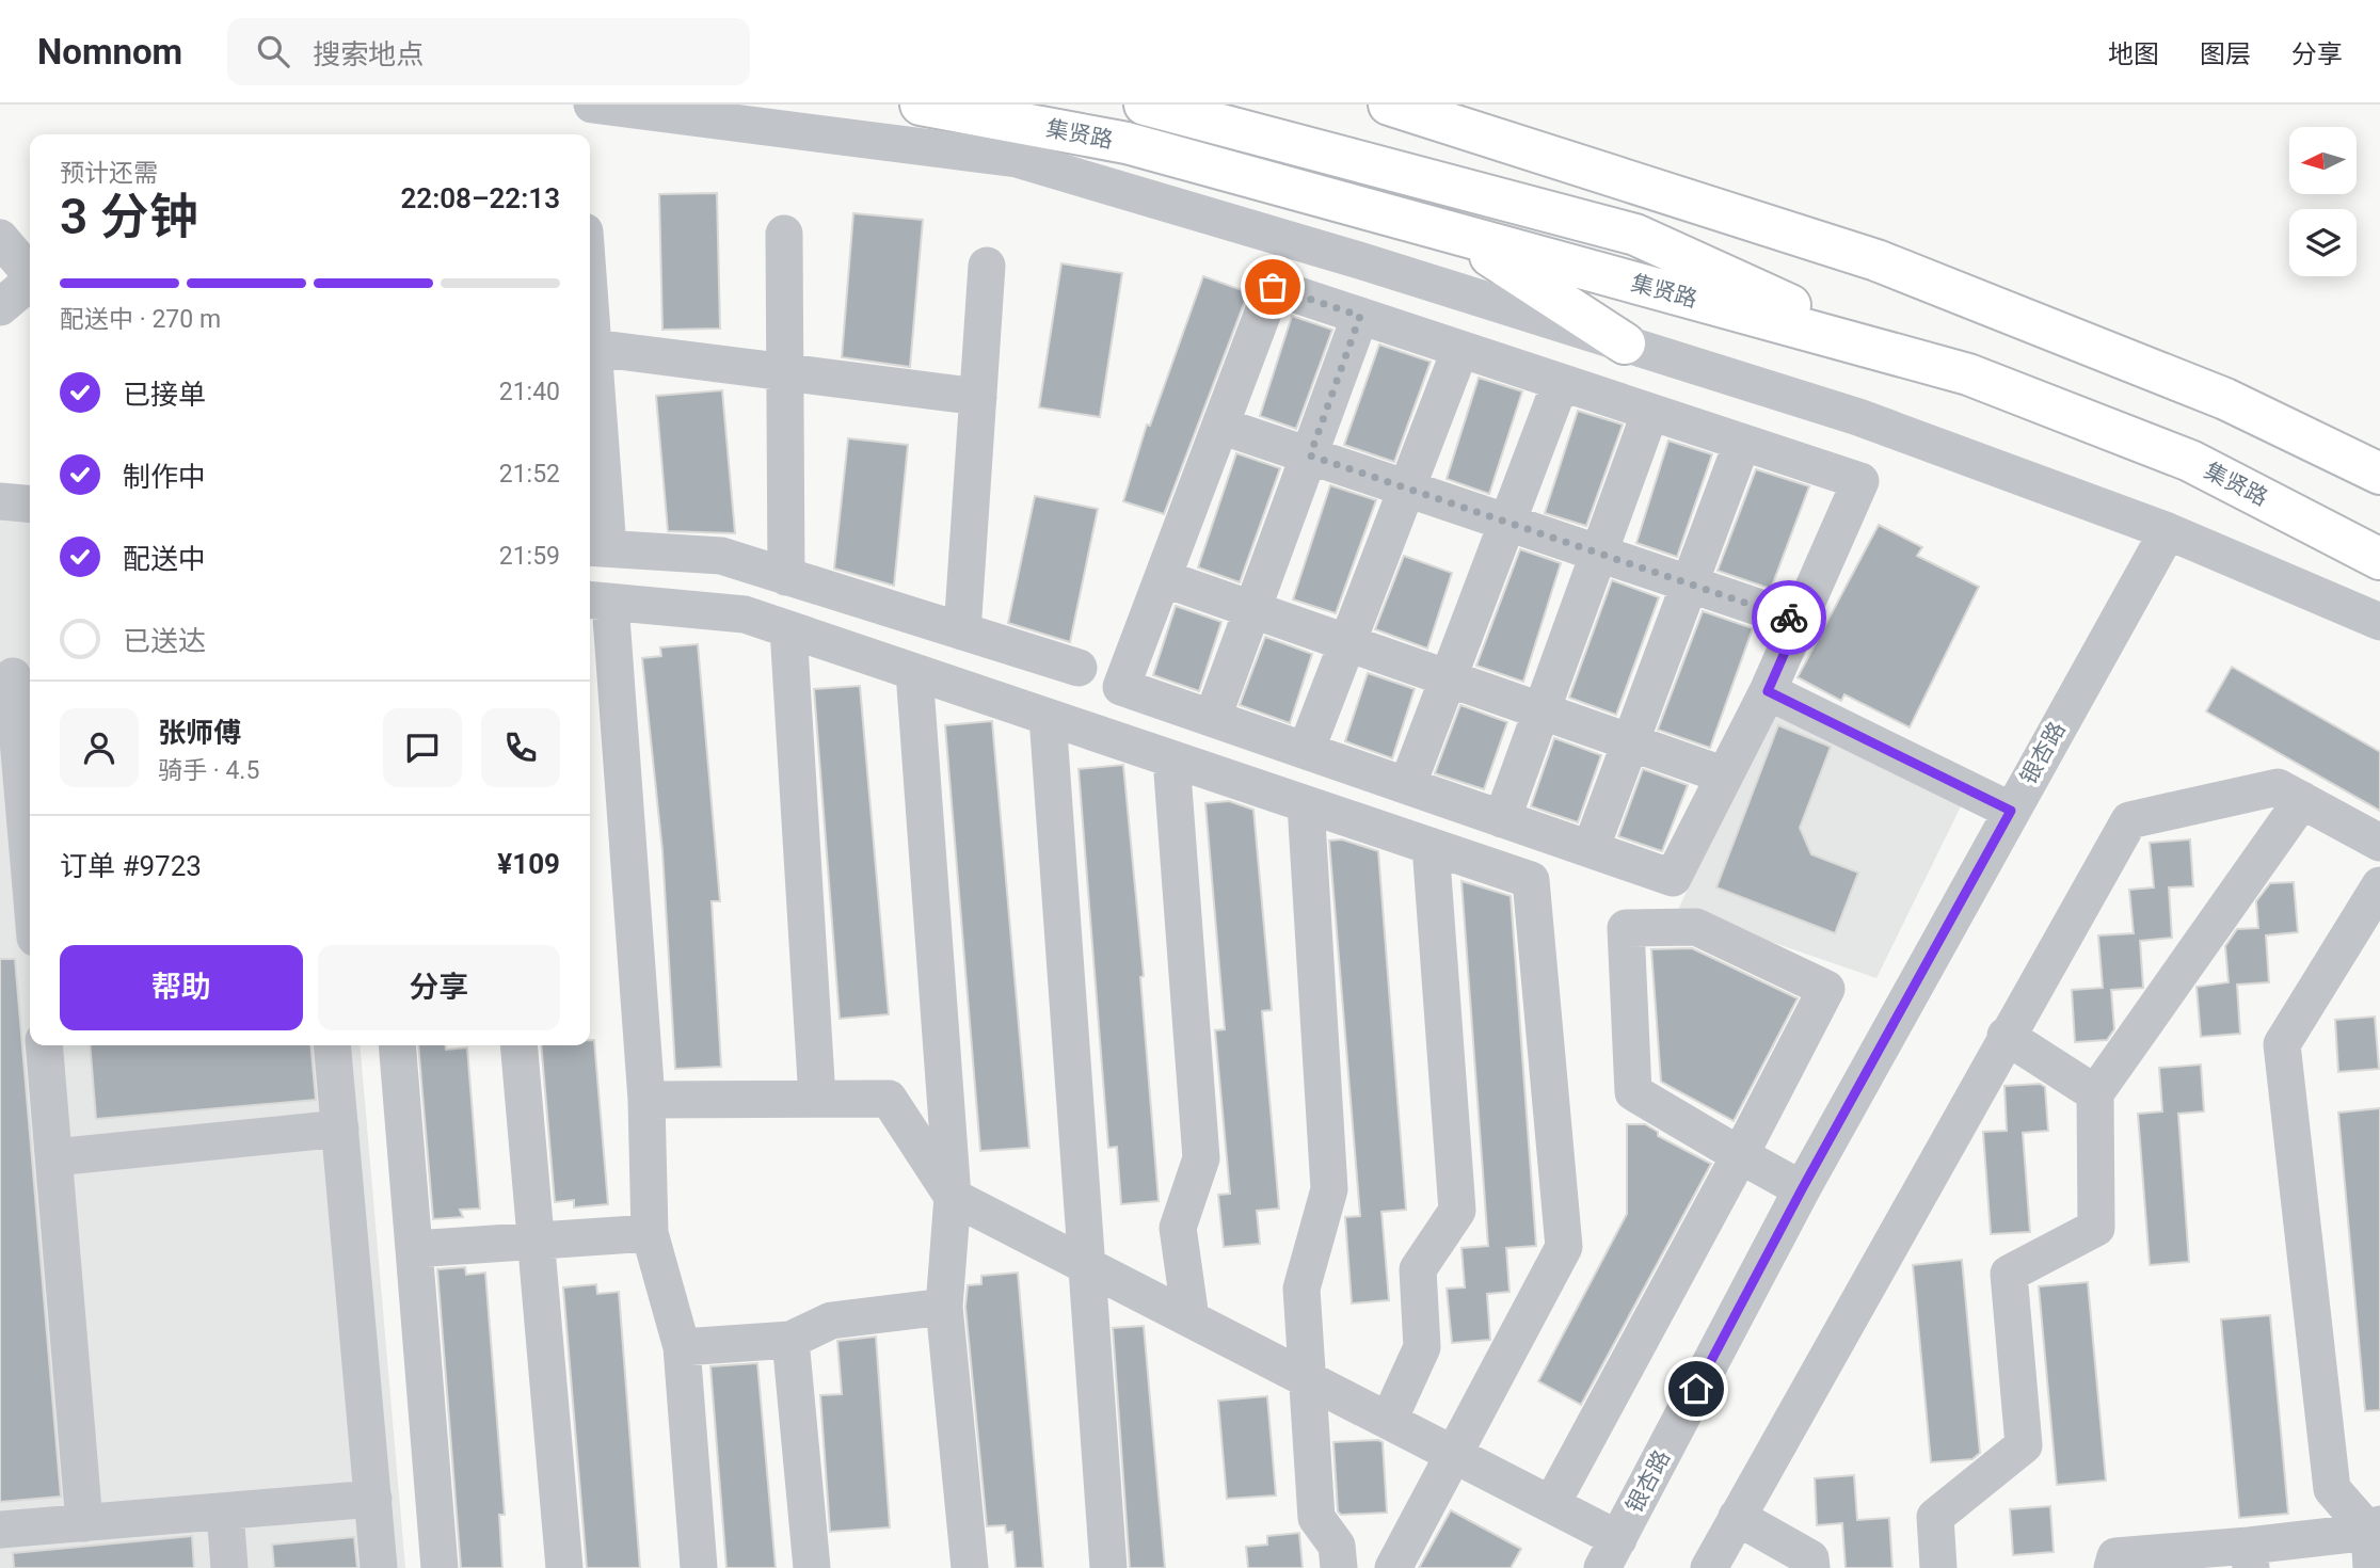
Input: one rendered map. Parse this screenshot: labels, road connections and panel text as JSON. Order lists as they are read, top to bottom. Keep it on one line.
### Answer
{"streets":{"highway":["集贤路"],"street":["银杏路"]},"north":"left","page":{"header":"Nomnom","search":"搜索地点","nav":["地图","图层","分享"],"heading":["3 分钟","预计还需","22:08–22:13"],"panel":["张师傅","骑手 · 4.5","订单 #9723","¥109"],"bar":"配送中 · 270 m","list":[["已接单","21:40"],["制作中","21:52"],["配送中","21:59"],"已送达"],"buttons":["帮助","分享"]}}
